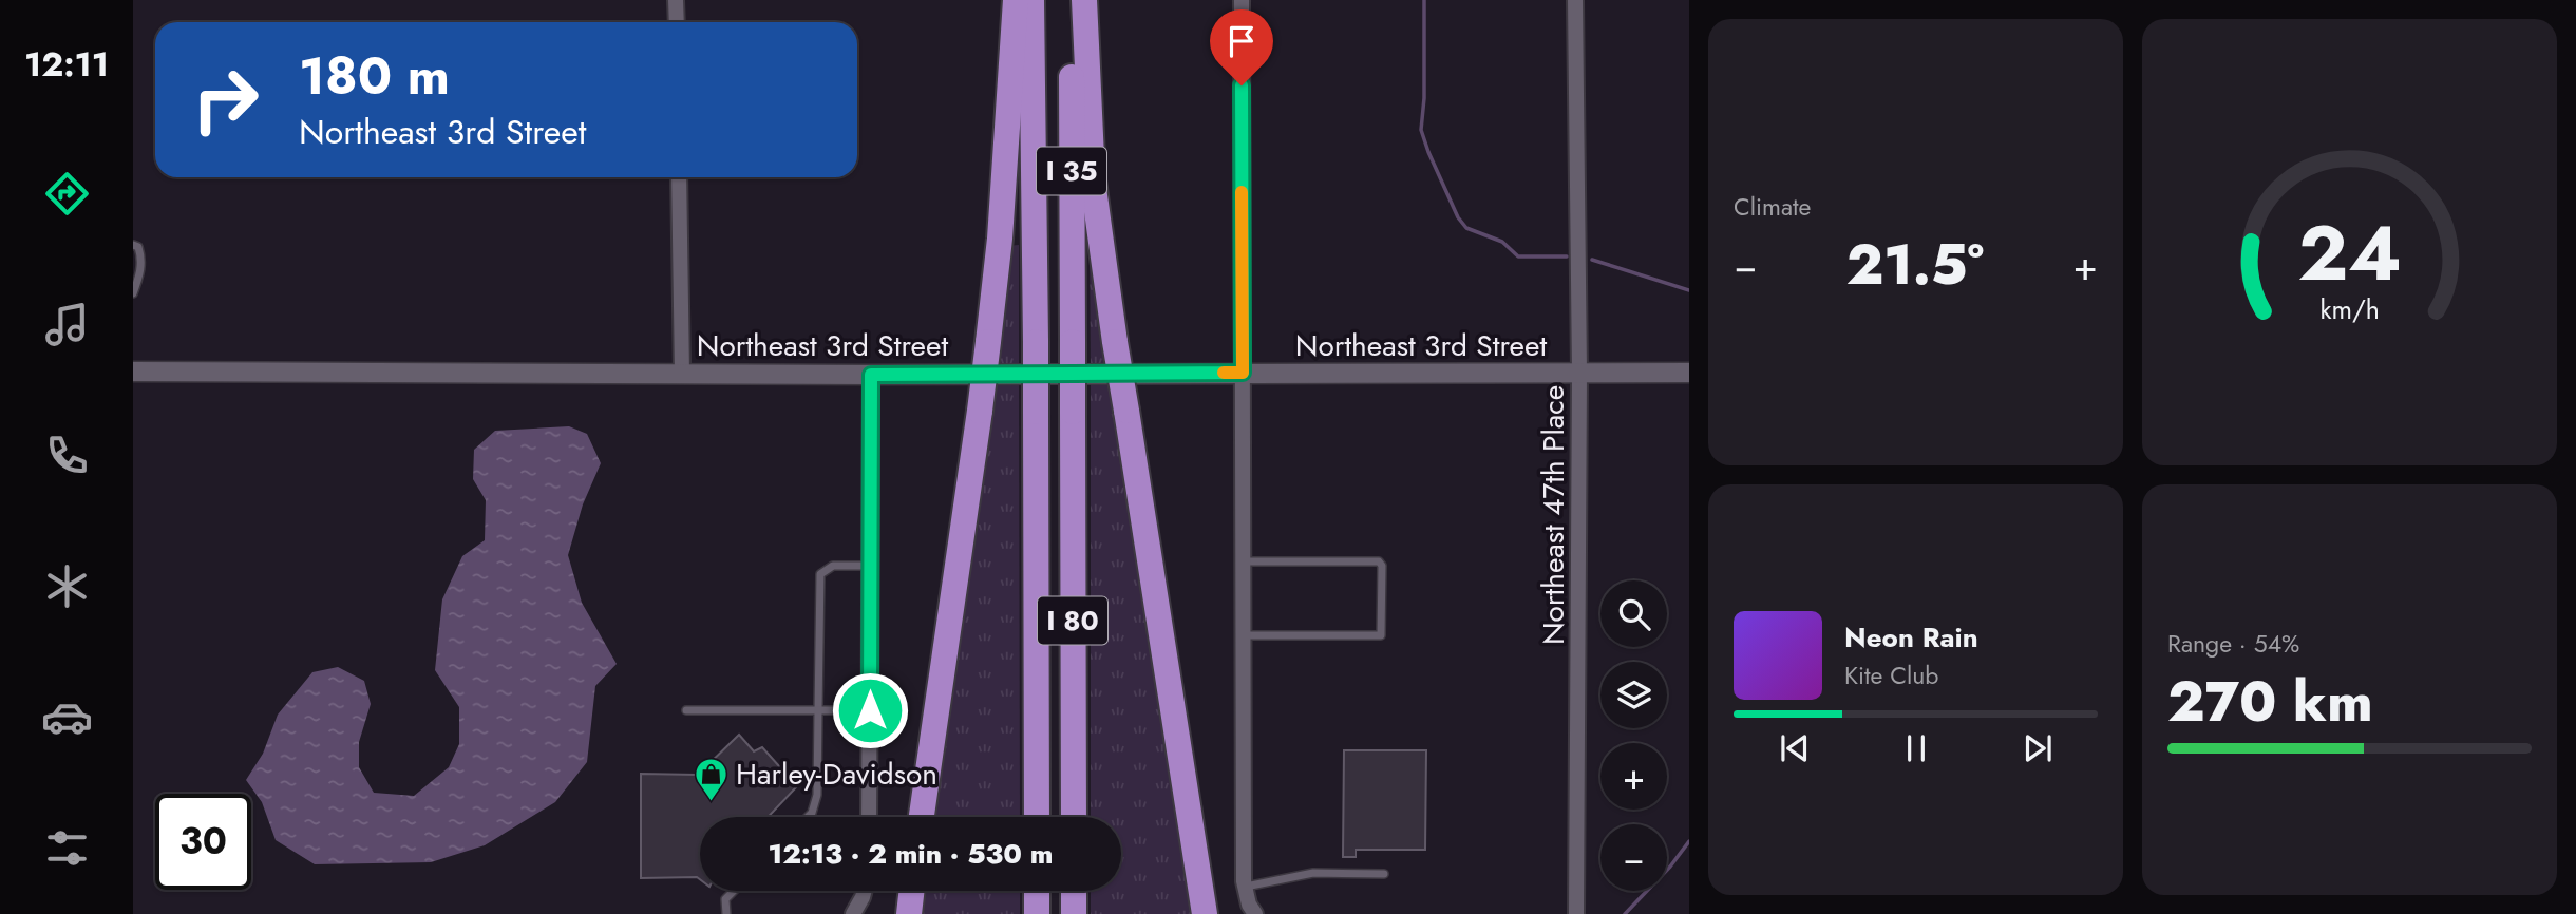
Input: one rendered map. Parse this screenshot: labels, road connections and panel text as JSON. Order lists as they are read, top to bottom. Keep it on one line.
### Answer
{"streets":{"highway":["I 35","I 80"],"street":["Northeast 3rd Street","Northeast 47th Place"]},"crossings":[["I 35","I 80"],["Northeast 3rd Street","Northeast 47th Place"]],"places":{"shop":["Harley-Davidson"]},"page":{"tabs":"12:11","tile":["Climate",["Range · 54%","270 km"]],"turn":["180 m","Northeast 3rd Street"],"heat":["−","21.5°","+"],"map_buttons":["+","−"],"song":["Neon Rain","Kite Club"],"limit":"30","trip":"12:13 · 2 min · 530 m","gauge":["24","km/h"]}}
